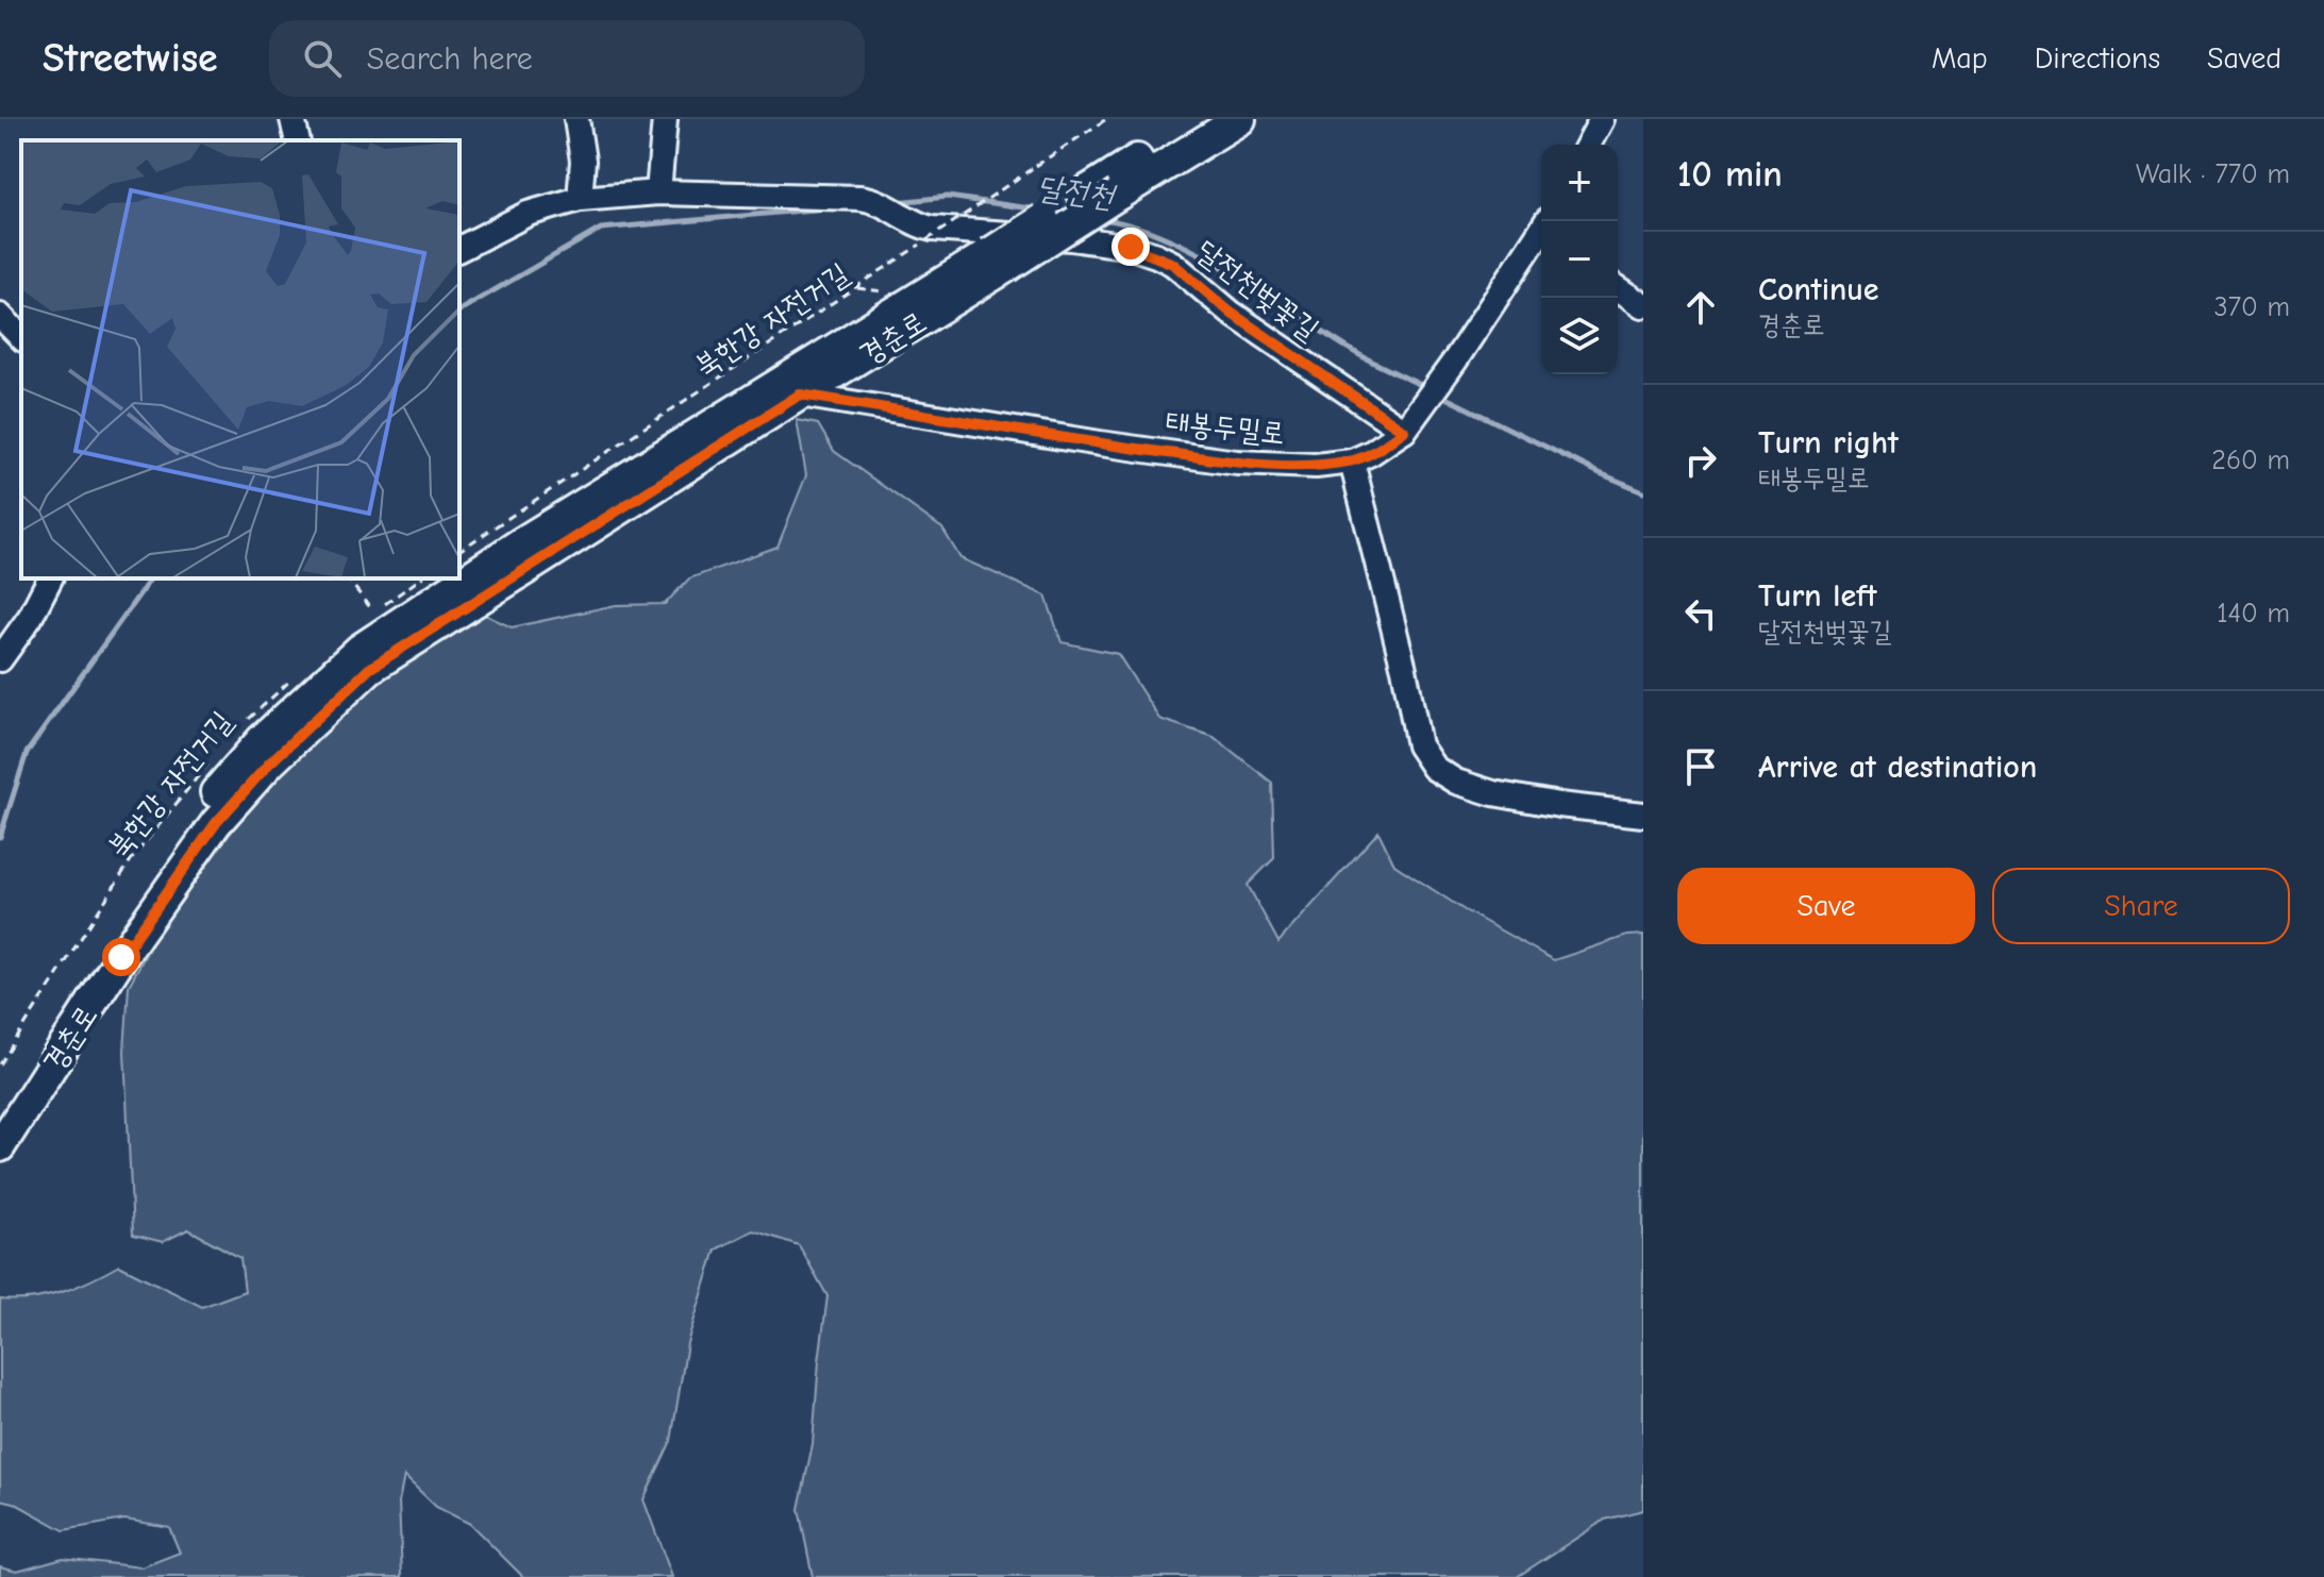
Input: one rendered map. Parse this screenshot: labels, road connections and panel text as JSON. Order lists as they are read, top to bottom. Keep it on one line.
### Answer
{"streets":{"main road":["경춘로"],"street":["달전천벚꽃길","태봉두밀로"],"path":["북한강 자전거길"]},"crossings":[["달전천벚꽃길","북한강 자전거길"],["달전천벚꽃길","태봉두밀로"],["경춘로","태봉두밀로"]],"water":["달전천"],"page":{"header":"Streetwise","search":"Search here","nav":["Map","Directions","Saved"],"heading":["10 min","Walk · 770 m"],"map_buttons":["+","−"],"list":[["Continue","경춘로","370 m"],["Turn right","태봉두밀로","260 m"],["Turn left","달전천벚꽃길","140 m"],"Arrive at destination"],"buttons":["Save","Share"]}}
